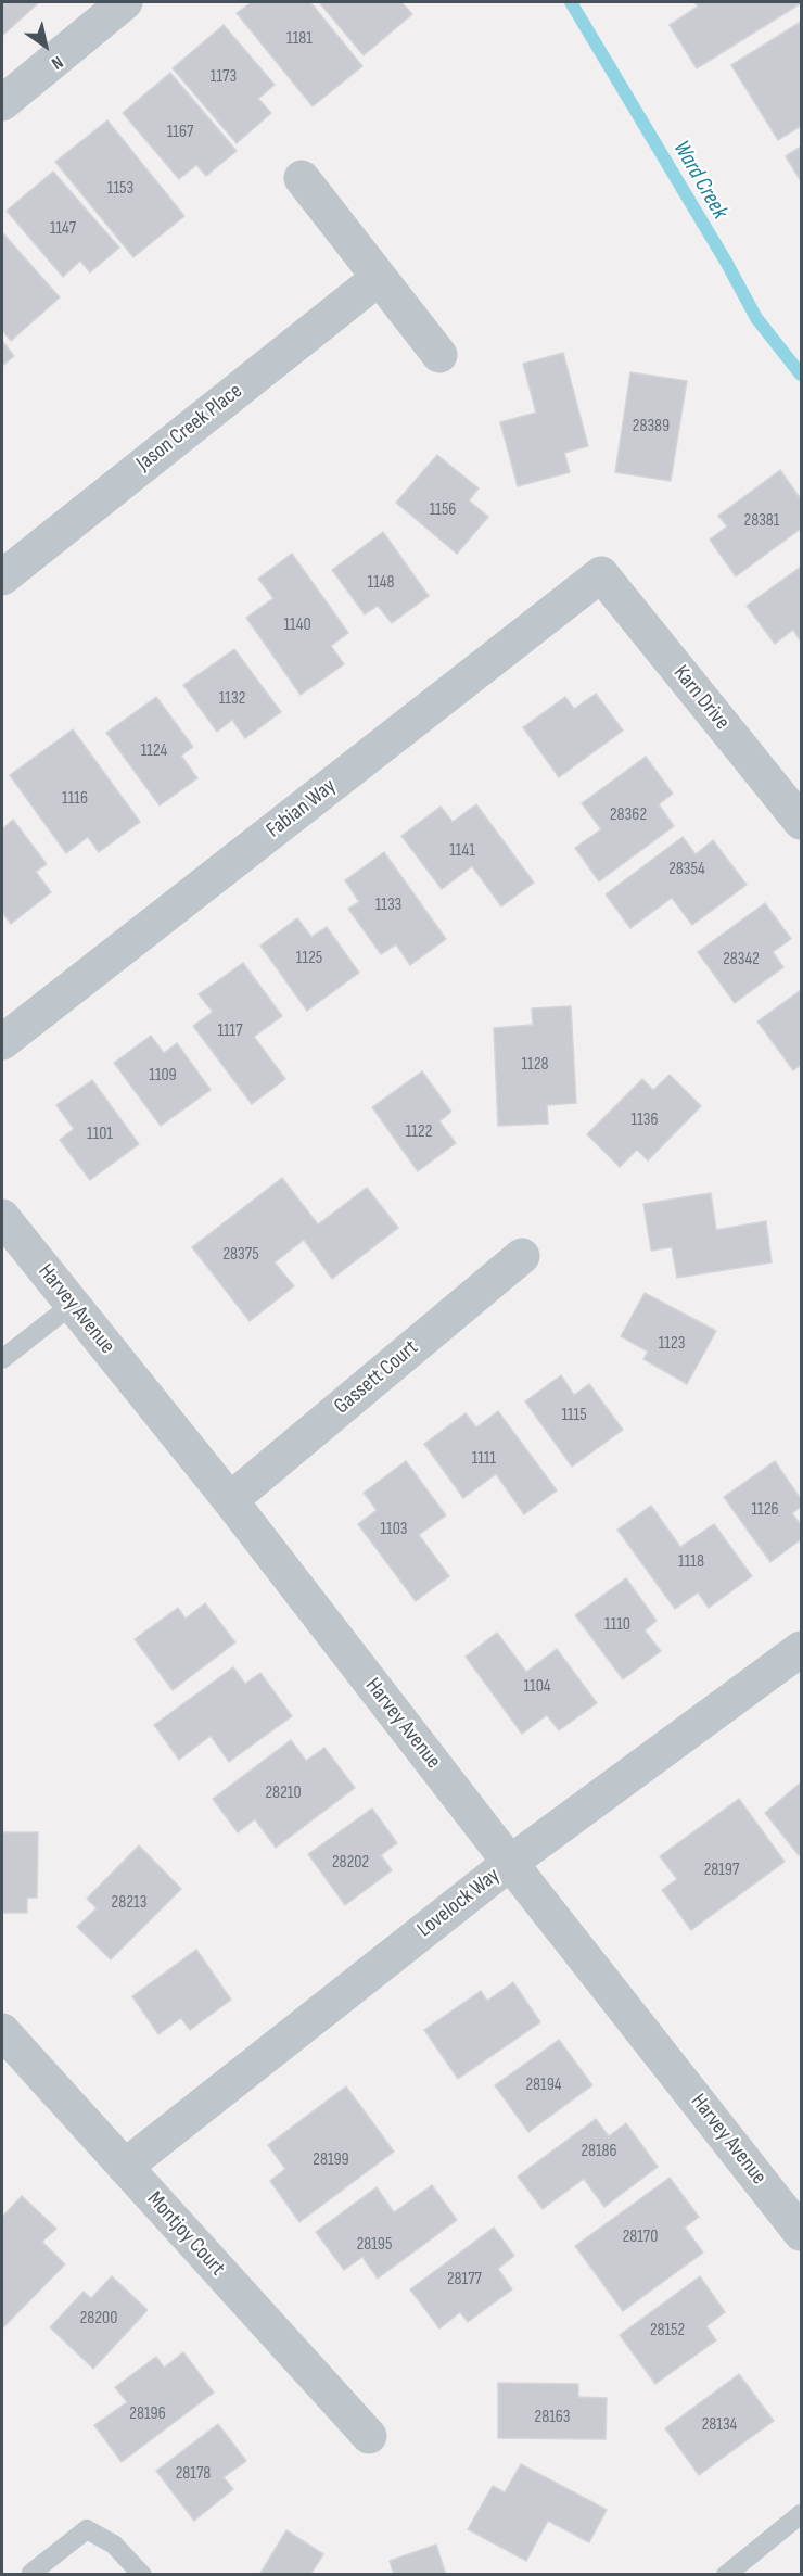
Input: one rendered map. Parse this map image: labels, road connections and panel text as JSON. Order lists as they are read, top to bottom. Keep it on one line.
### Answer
{"streets":{"street":["Jason Creek Place","Karn Drive","Fabian Way","Harvey Avenue","Gassett Court","Lovelock Way","Montjoy Court"]},"crossings":[["Karn Drive","Fabian Way"],["Harvey Avenue","Gassett Court"],["Harvey Avenue","Lovelock Way"],["Lovelock Way","Montjoy Court"]],"water":["Ward Creek"],"house_numbers":["1181","1173","1167","1153","1147","28389","1156","28381","1148","1140","1132","1124","1116","28362","1141","28354","1133","1125","28342","1117","1128","1109","1136","1122","1101","28375","1123","1115","1111","1126","1103","1118","1110","1104","28210","28202","28197","28213","28194","28186","28199","28170","28195","28177","28200","28152","28196","28163","28134","28178"],"north":"bottom right"}
